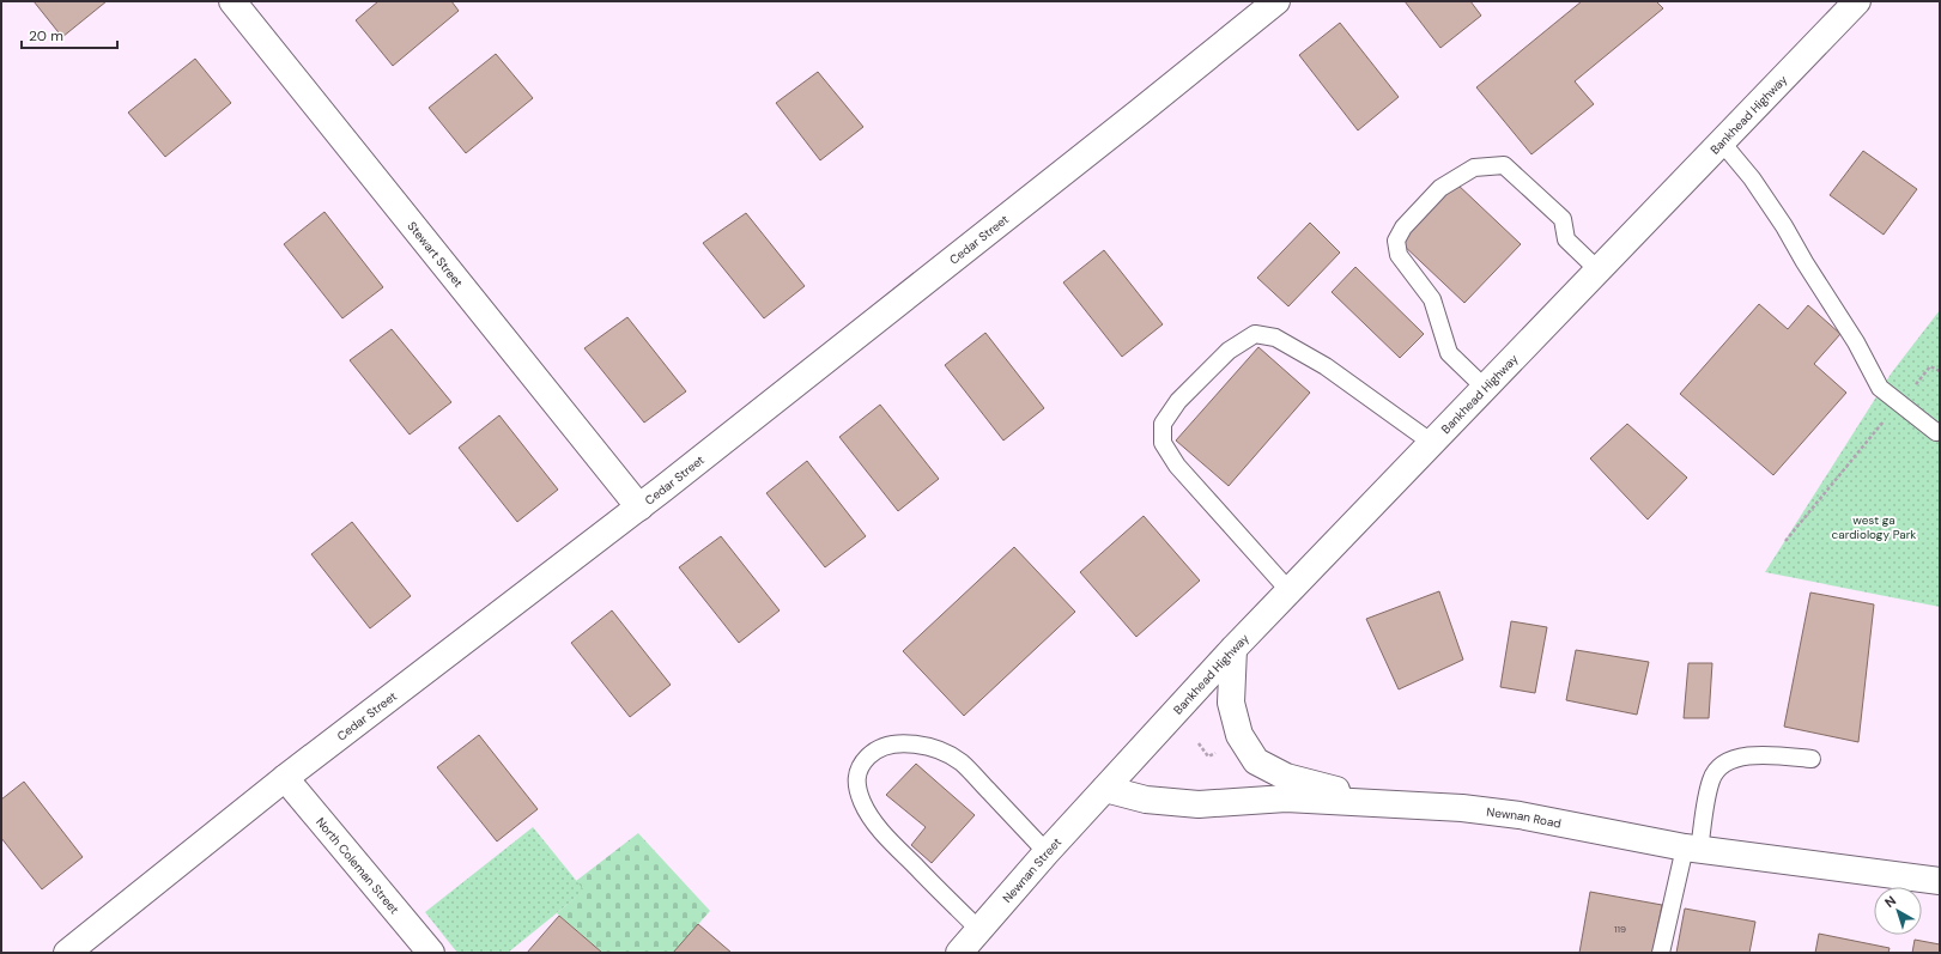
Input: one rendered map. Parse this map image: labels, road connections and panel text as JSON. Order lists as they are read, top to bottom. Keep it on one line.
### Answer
{"streets":{"main road":["Bankhead Highway","Cedar Street","Stewart Street","Newnan Road","North Coleman Street","Newnan Street"]},"crossings":[["Bankhead Highway","Newnan Road"],["Bankhead Highway","Newnan Street"],["Cedar Street","Stewart Street"],["Cedar Street","North Coleman Street"],["Newnan Road","Newnan Street"]],"parks":["west ga cardiology Park"],"house_numbers":["119"],"scale_bar":"20 m","north":"top left"}
